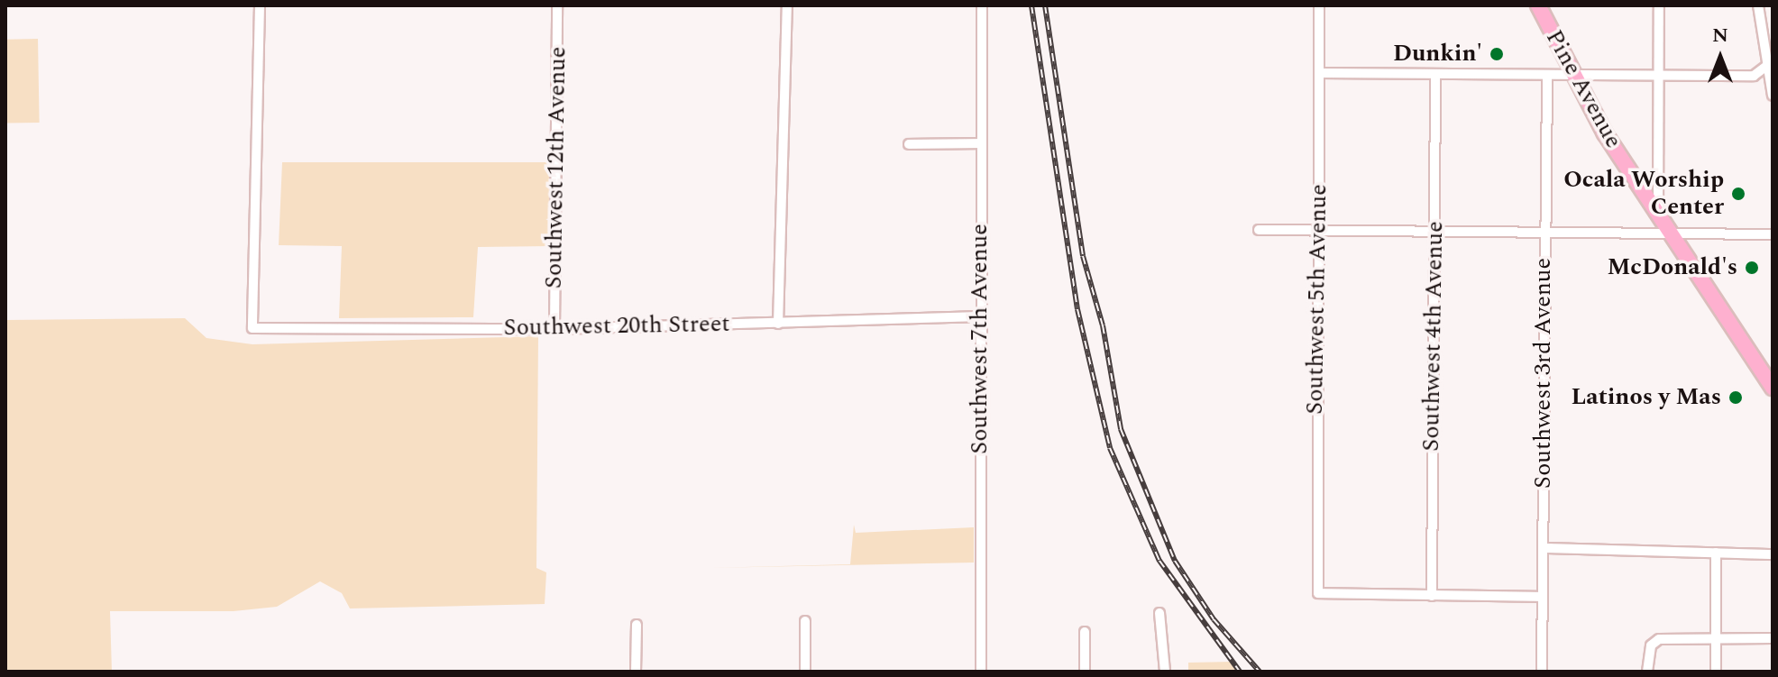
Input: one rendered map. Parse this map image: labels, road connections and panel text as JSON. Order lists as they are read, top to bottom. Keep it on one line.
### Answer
{"streets":{"highway":["Pine Avenue"],"street":["Southwest 12th Avenue","Southwest 5th Avenue","Southwest 20th Street","Southwest 4th Avenue","Southwest 7th Avenue","Southwest 3rd Avenue"]},"crossings":[["Southwest 12th Avenue","Southwest 20th Street"],["Southwest 5th Avenue","Southwest 4th Avenue"],["Southwest 20th Street","Southwest 7th Avenue"]],"places":["Dunkin'","Ocala Worship Center","McDonald's","Latinos y Mas"],"north":"top"}
